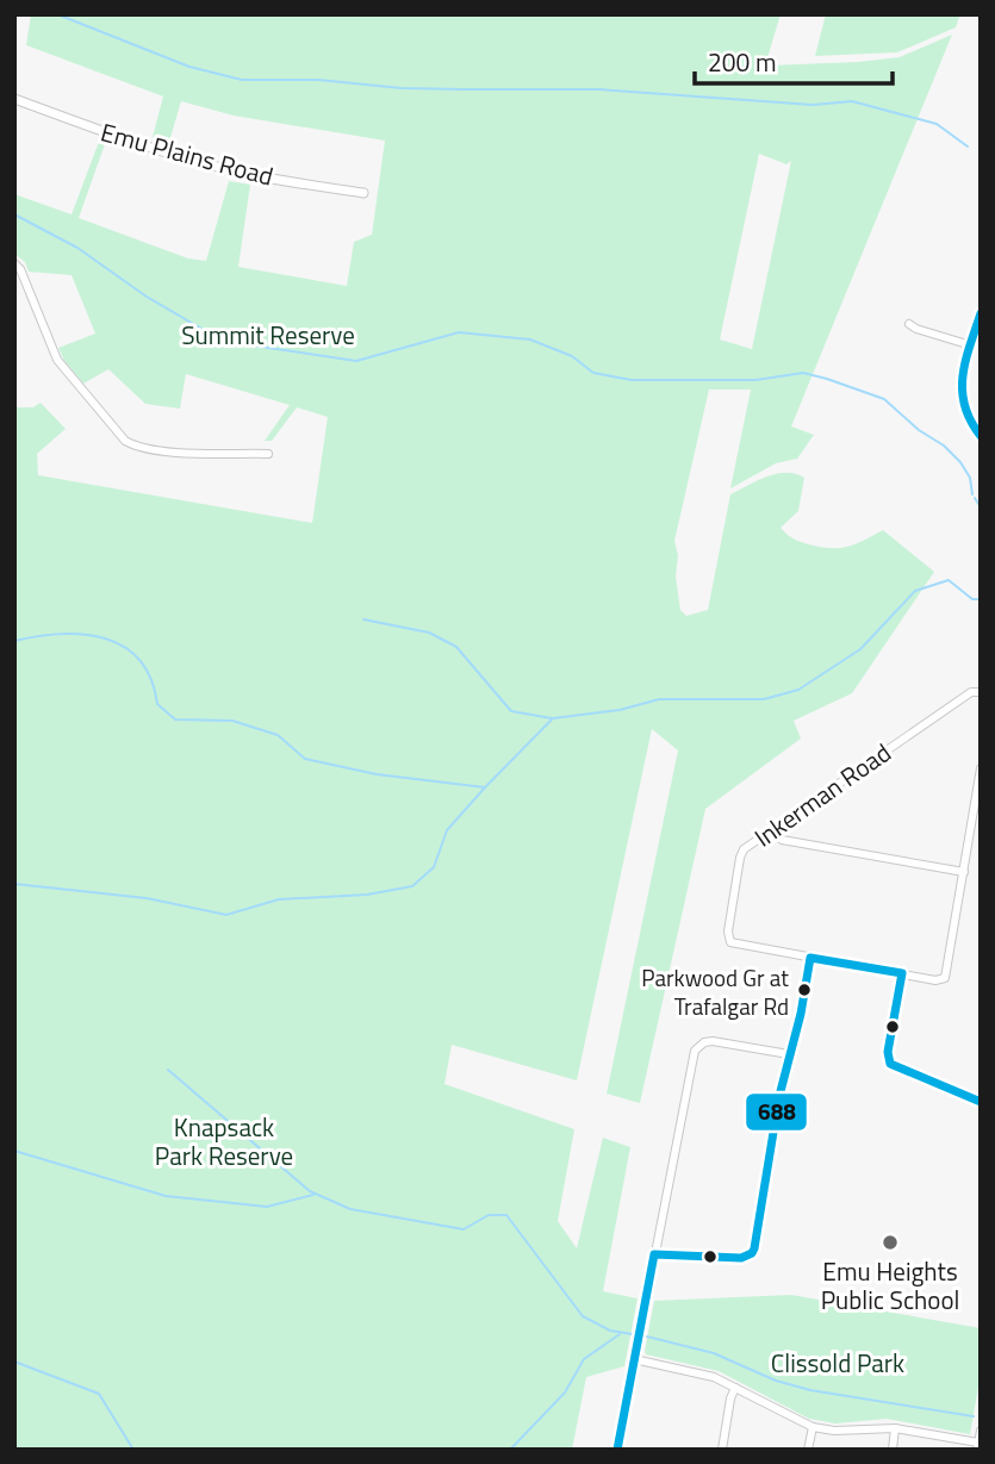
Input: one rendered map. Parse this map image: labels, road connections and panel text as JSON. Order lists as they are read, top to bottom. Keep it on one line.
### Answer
{"streets":{"street":["Emu Plains Road","Inkerman Road"]},"parks":["Summit Reserve","Knapsack Park Reserve","Clissold Park"],"places":["Parkwood Gr at Trafalgar Rd","Emu Heights Public School"],"lines":["transit line 688"],"scale_bar":"200 m"}
